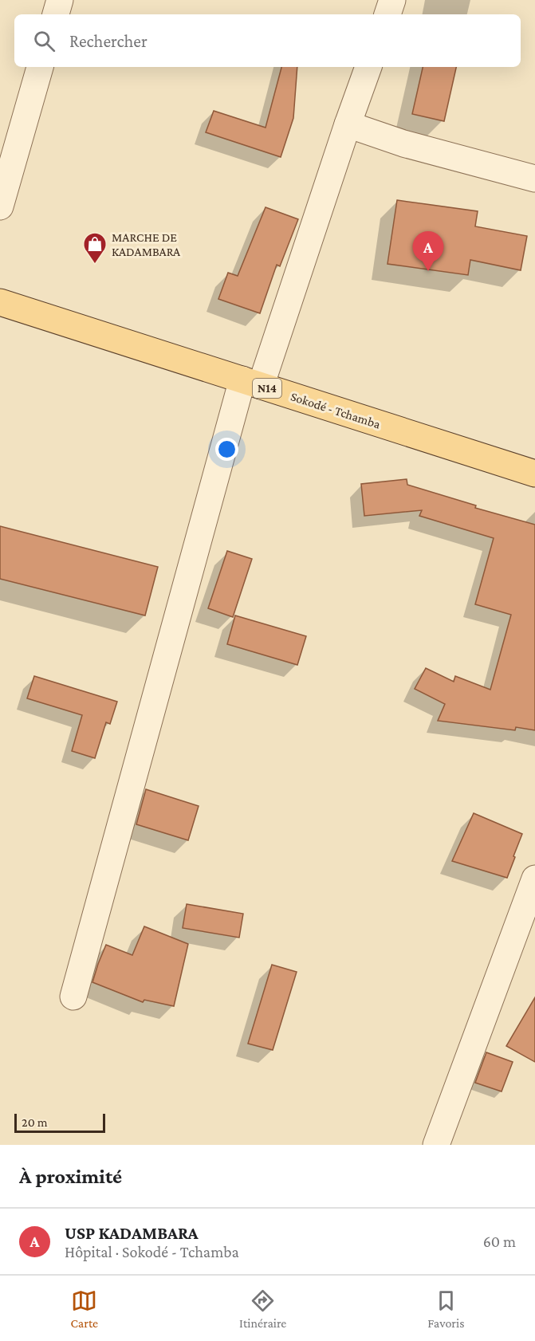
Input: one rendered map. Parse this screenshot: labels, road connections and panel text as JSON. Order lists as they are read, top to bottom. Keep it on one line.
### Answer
{"streets":{"main road":["N14","Sokodé - Tchamba"]},"places":{"shop":["MARCHE DE KADAMBARA"]},"scale_bar":"20 m","page":{"search":"Rechercher","pins":"A","scale":"20 m","heading":"À proximité","list":[{"mark":"A","name":"USP KADAMBARA","note":"Hôpital · Sokodé - Tchamba","value":"60 m"}],"nav":["Carte","Itinéraire","Favoris"]}}
